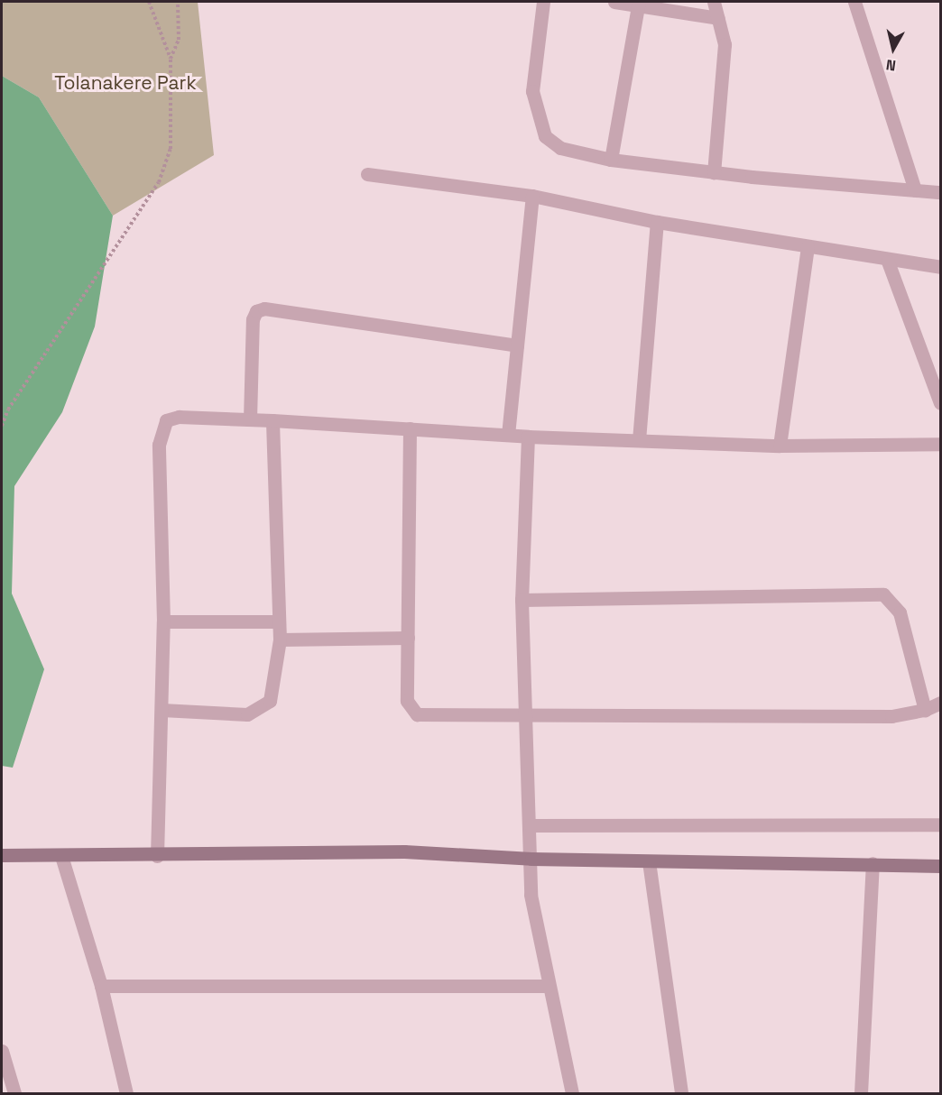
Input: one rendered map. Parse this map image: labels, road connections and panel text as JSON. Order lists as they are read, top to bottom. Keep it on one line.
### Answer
{"parks":["Tolanakere Park"],"north":"bottom"}
